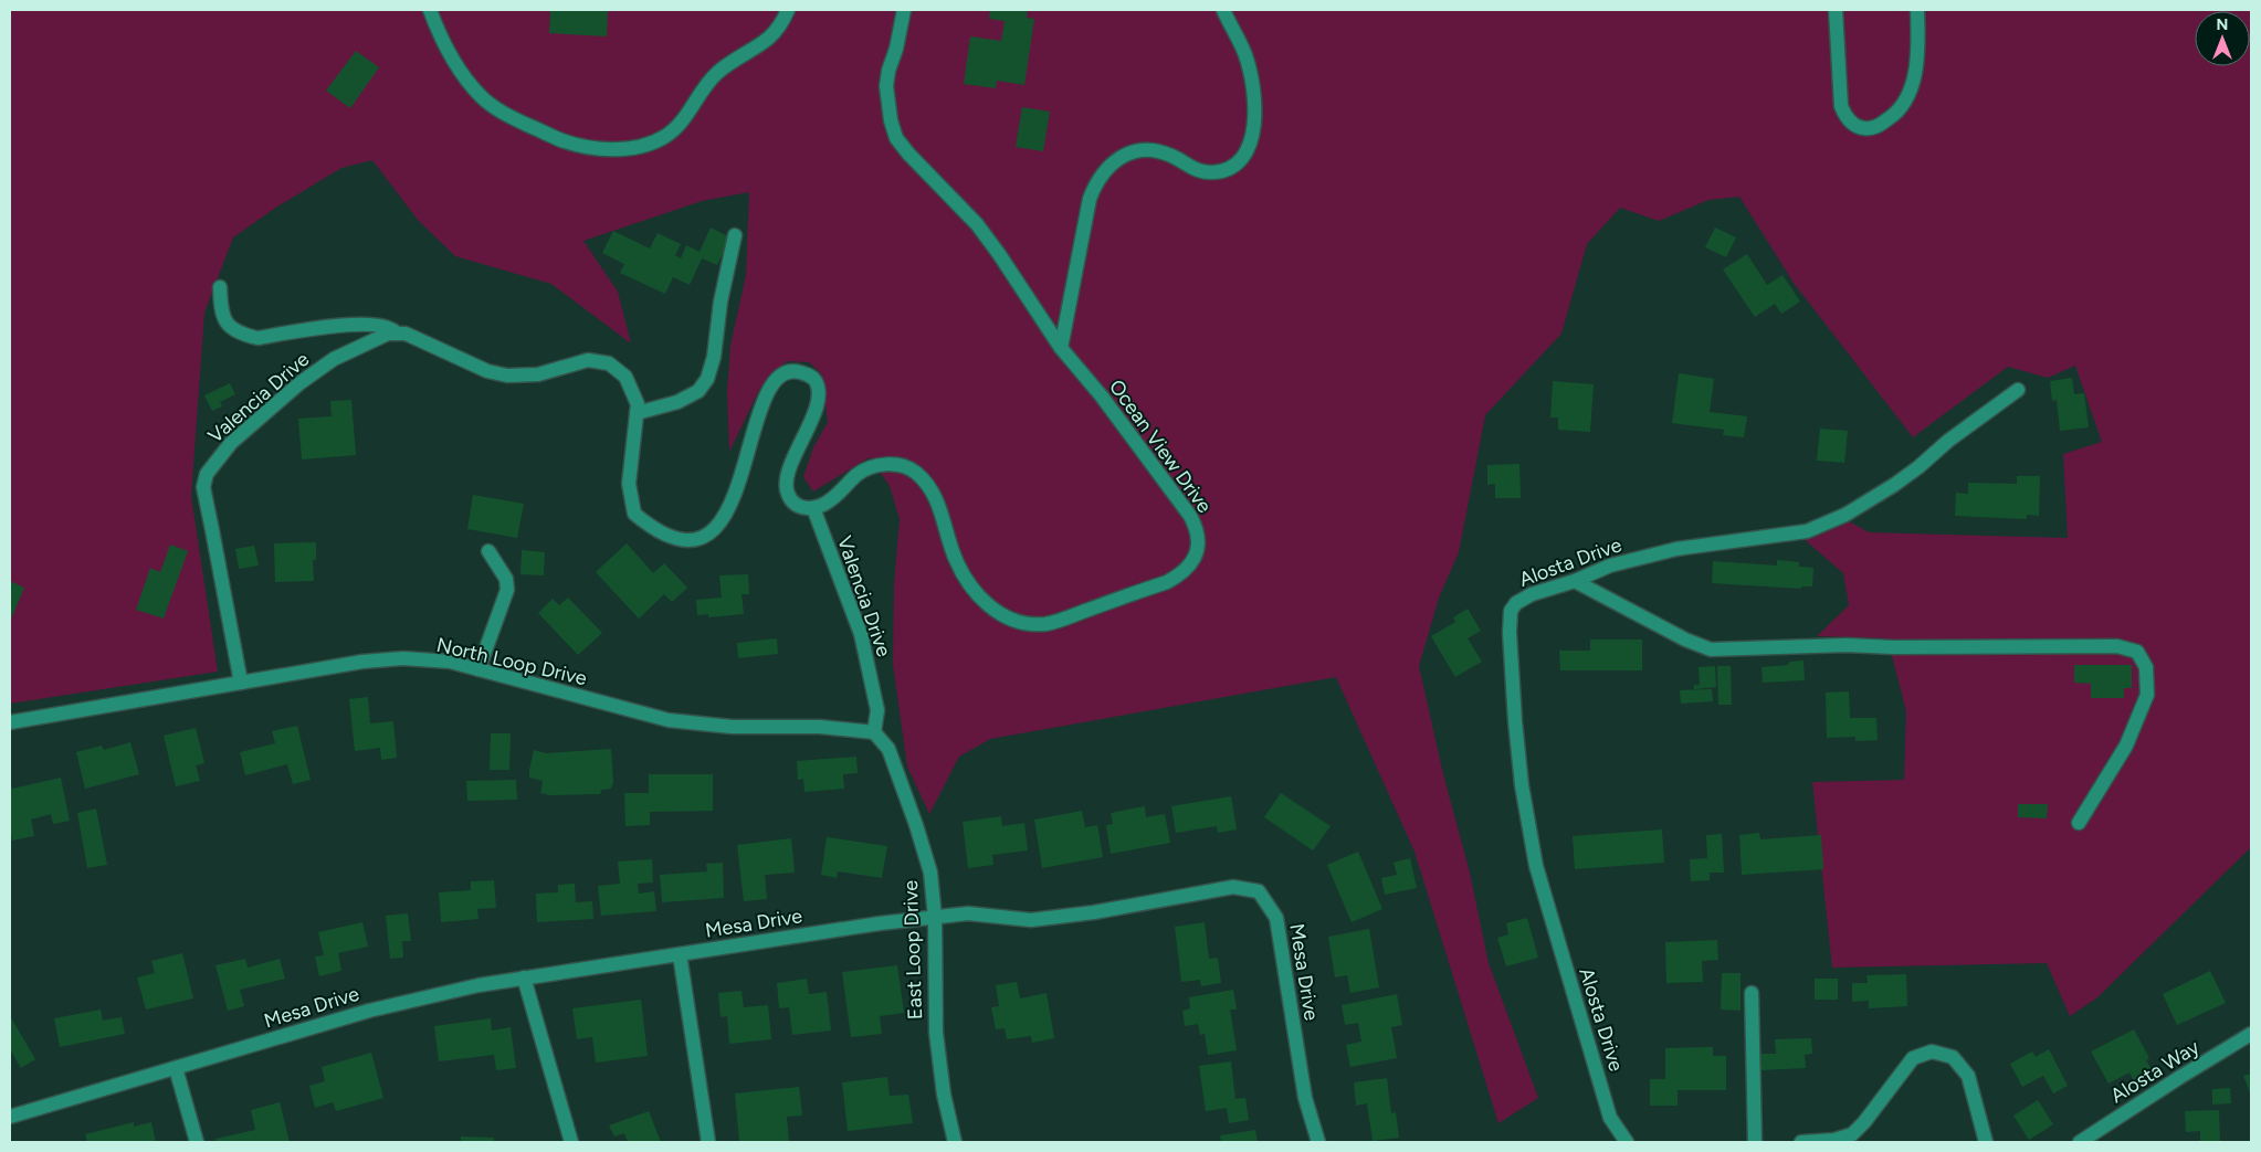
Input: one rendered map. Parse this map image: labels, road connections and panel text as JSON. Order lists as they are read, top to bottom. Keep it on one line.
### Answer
{"streets":{"street":["Valencia Drive","Ocean View Drive","Alosta Drive","North Loop Drive","Mesa Drive","East Loop Drive","Alosta Way"]},"crossings":[["Valencia Drive","Ocean View Drive"],["Valencia Drive","North Loop Drive"],["Valencia Drive","East Loop Drive"],["North Loop Drive","East Loop Drive"],["Mesa Drive","East Loop Drive"]],"north":"top"}
